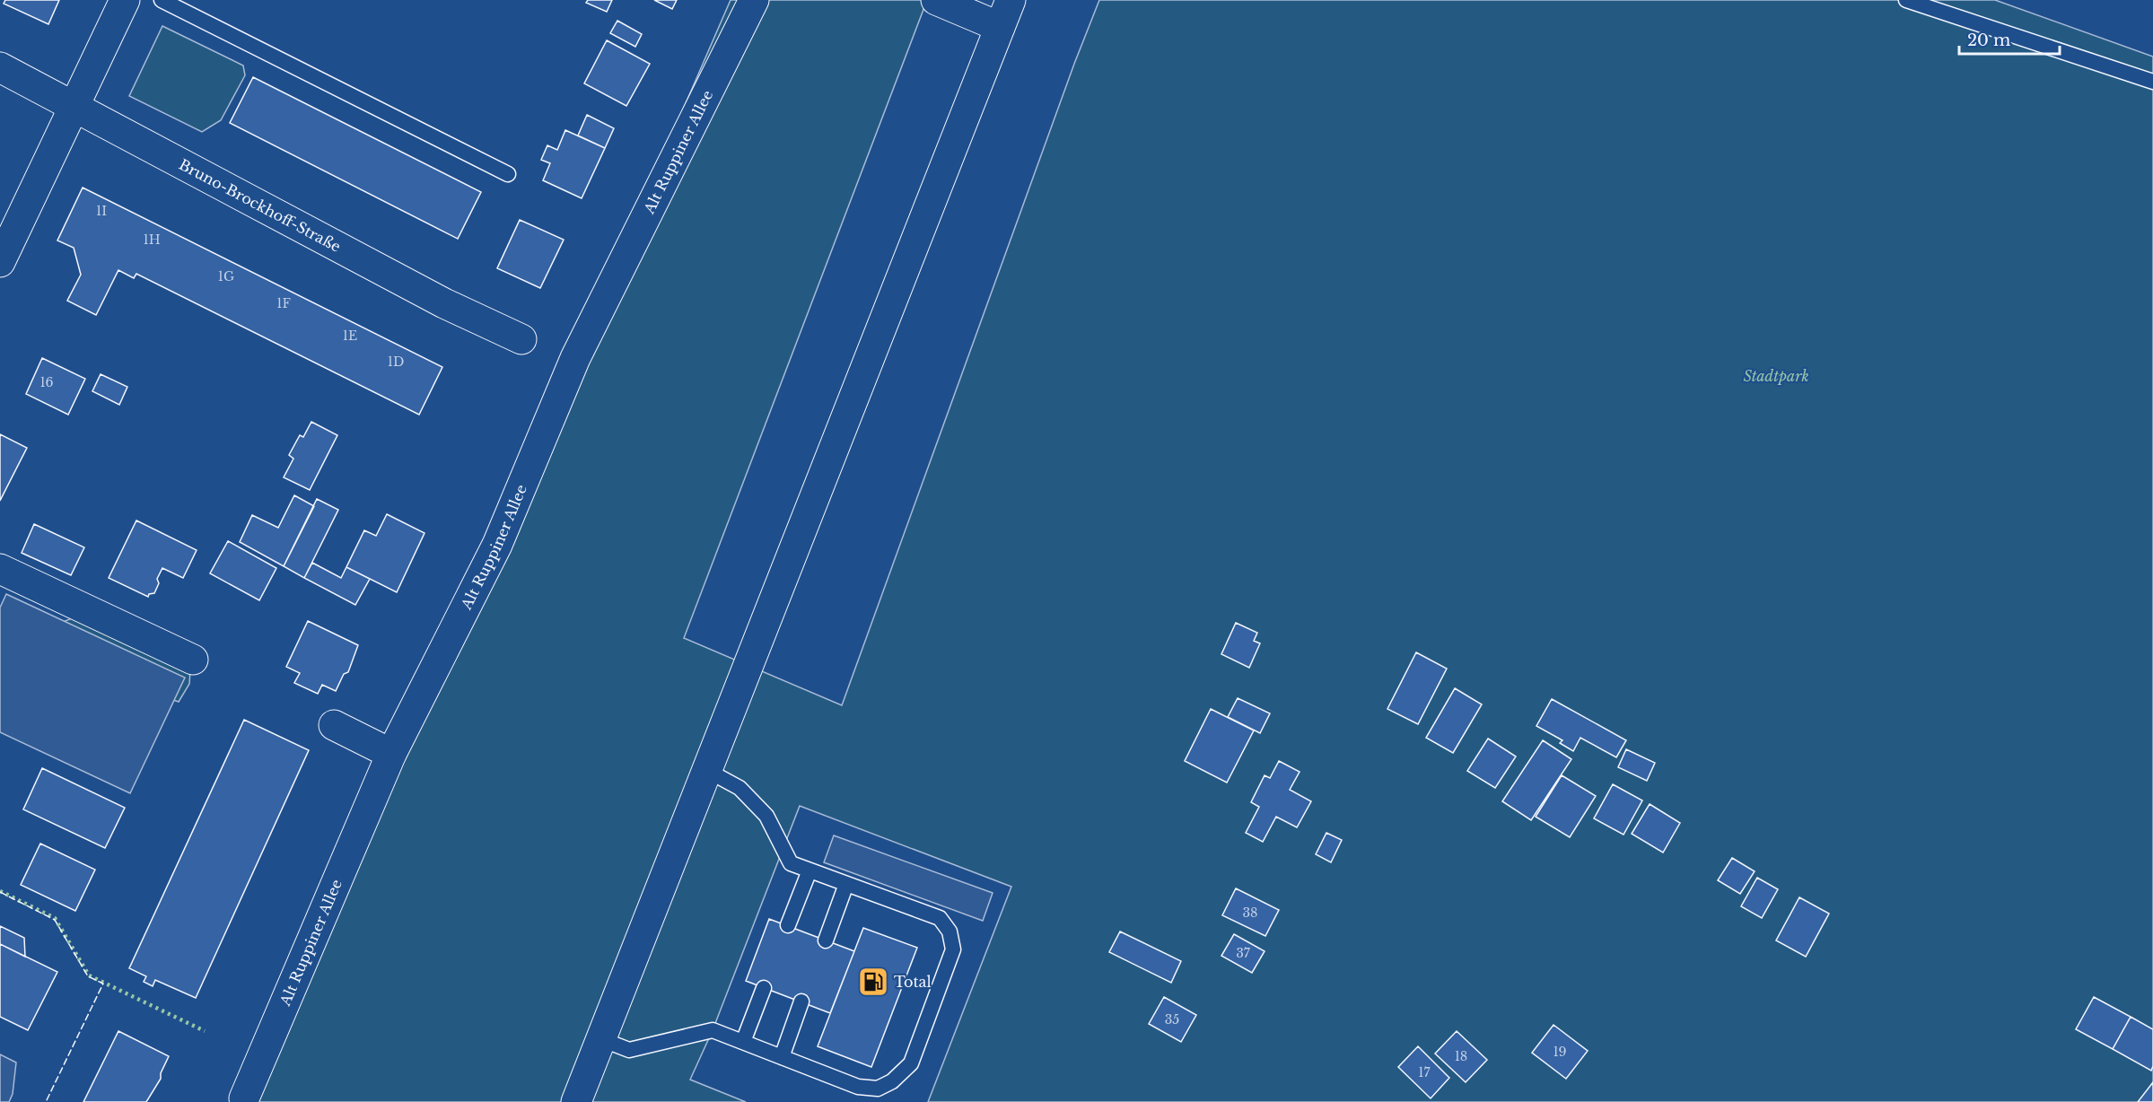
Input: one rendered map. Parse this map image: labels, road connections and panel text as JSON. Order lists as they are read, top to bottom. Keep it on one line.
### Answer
{"streets":{"street":["Alt Ruppiner Allee","Bruno-Brockhoff-Straße"]},"parks":["Stadtpark"],"places":{"fuel station":["Total"]},"house_numbers":["1I","1H","1G","1F","1E","1D","16","38","37","35","19","18","17"],"scale_bar":"20 m"}
